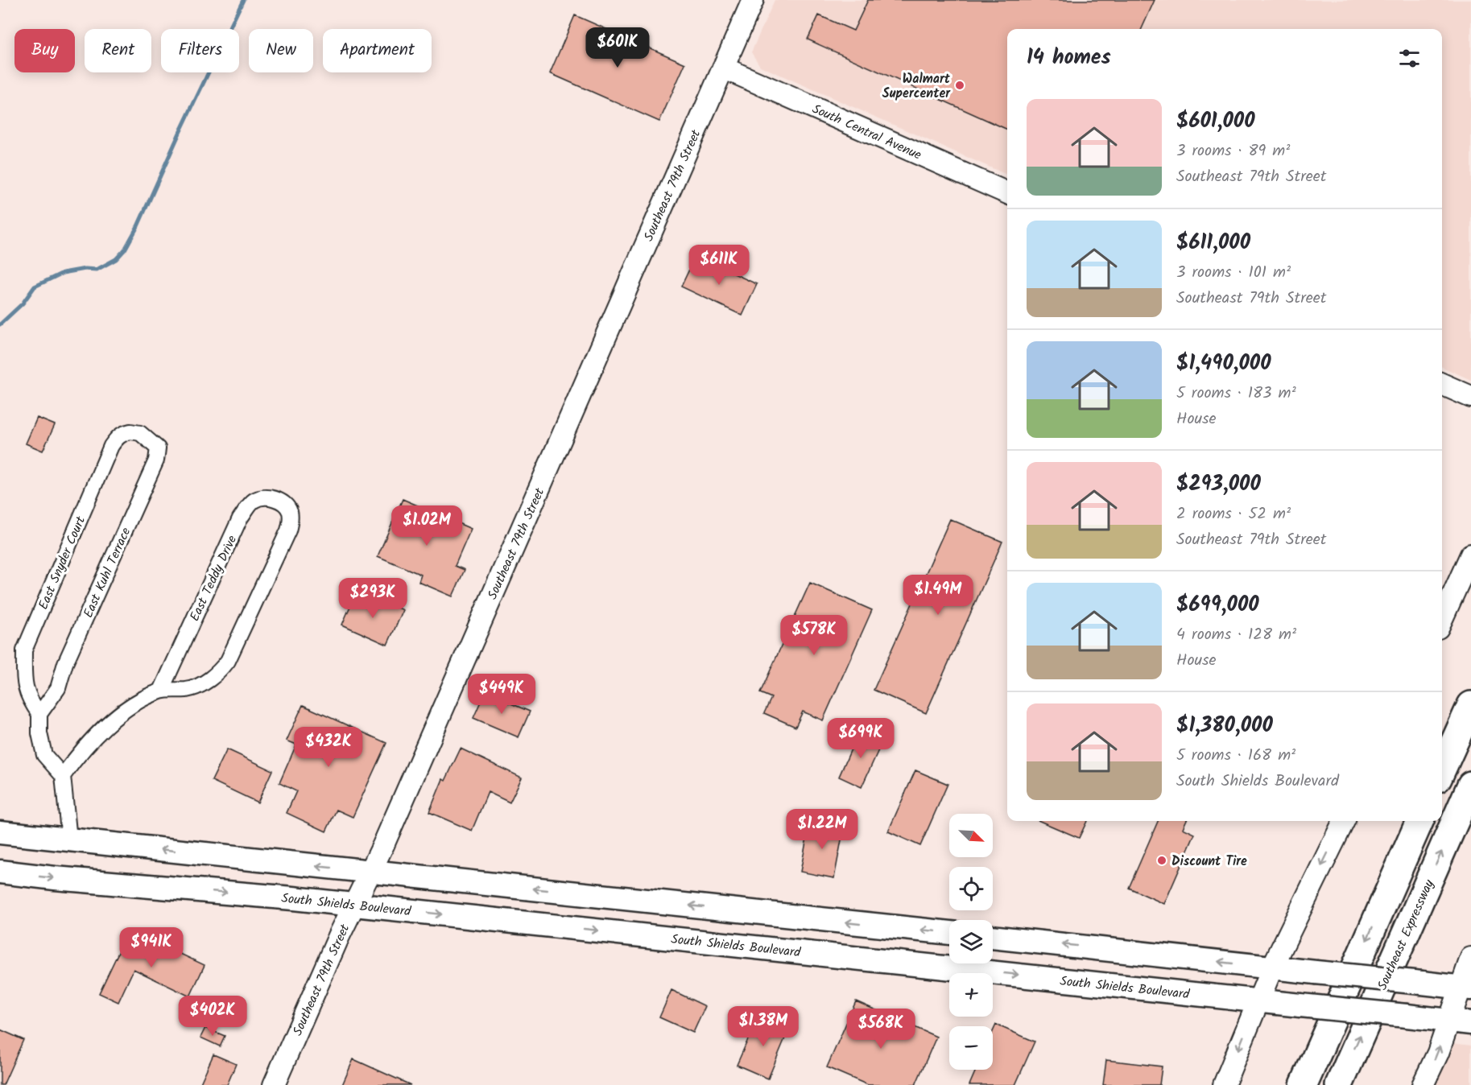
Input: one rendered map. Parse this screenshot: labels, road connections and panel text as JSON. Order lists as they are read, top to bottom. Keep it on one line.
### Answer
{"streets":{"highway":["Southeast Expressway"],"main road":["South Shields Boulevard"],"street":["South Central Avenue","Southeast 79th Street","East Snyder Court","East Kuhl Terrace","East Teddy Drive"]},"crossings":[["South Central Avenue","Southeast 79th Street"],["Southeast 79th Street","South Shields Boulevard"],["East Snyder Court","East Kuhl Terrace"]],"places":["Walmart Supercenter","Discount Tire"],"north":"bottom right","page":{"price":["$601K","$611K","$1.02M","$1.49M","$293K","$578K","$449K","$699K","$432K","$1.22M","$941K","$402K","$1.38M","$568K"],"chip":["Buy","Rent","Filters","New","Apartment"],"heading":"14 homes","list":[{"name":"$601,000","note":"3 rooms · 89 m² · Southeast 79th Street"},{"name":"$611,000","note":"3 rooms · 101 m² · Southeast 79th Street"},{"name":"$1,490,000","note":"5 rooms · 183 m² · House"},{"name":"$293,000","note":"2 rooms · 52 m² · Southeast 79th Street"},{"name":"$699,000","note":"4 rooms · 128 m² · House"},{"name":"$1,380,000","note":"5 rooms · 168 m² · South Shields Boulevard"}],"map_buttons":["+","−"]}}
